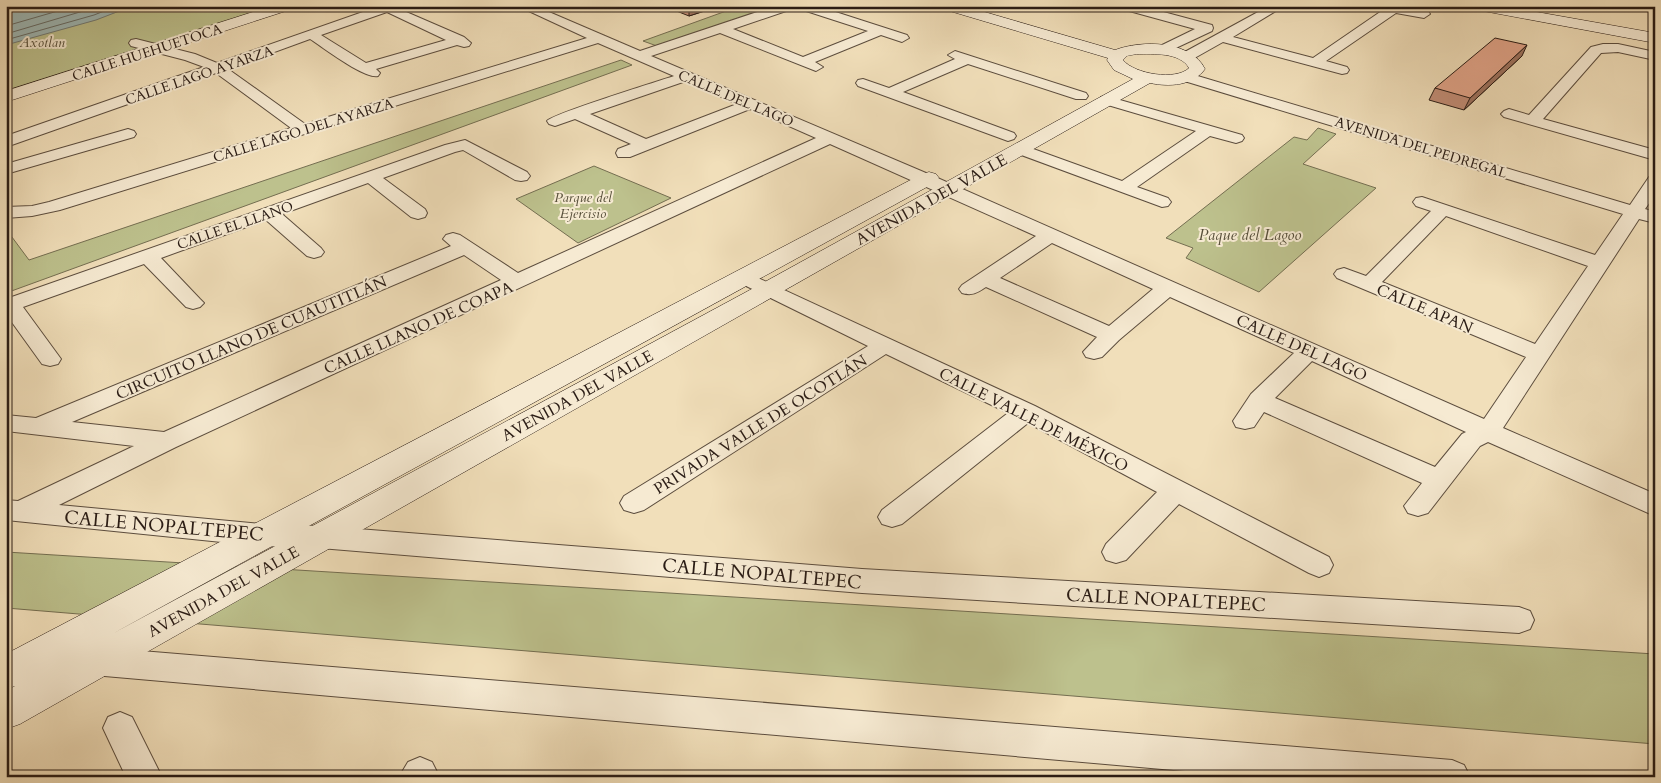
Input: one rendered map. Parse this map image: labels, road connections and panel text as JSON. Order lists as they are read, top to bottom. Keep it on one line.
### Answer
{"streets":{"street":["CALLE HUEHUETOCA","CALLE LAGO AYARZA","CALLE DEL LAGO","CALLE LAGO DEL AYARZA","AVENIDA DEL PEDREGAL","AVENIDA DEL VALLE","CALLE EL LLANO","CALLE APAN","CALLE LLANO DE COAPA","CIRCUITO LLANO DE CUAUTITLÁN","CALLE VALLE DE MÉXICO","PRIVADA VALLE DE OCOTLÁN","CALLE NOPALTEPEC"]},"crossings":[["CALLE DEL LAGO","CALLE LAGO DEL AYARZA"],["CALLE DEL LAGO","AVENIDA DEL VALLE"],["CALLE DEL LAGO","CALLE LLANO DE COAPA"],["AVENIDA DEL VALLE","CALLE VALLE DE MÉXICO"],["AVENIDA DEL VALLE","CALLE NOPALTEPEC"],["CALLE LLANO DE COAPA","CIRCUITO LLANO DE CUAUTITLÁN"],["CALLE LLANO DE COAPA","CALLE NOPALTEPEC"],["CALLE VALLE DE MÉXICO","PRIVADA VALLE DE OCOTLÁN"]],"parks":["Axotlan","Parque del Ejercisio","Paque del Lagoo"]}
